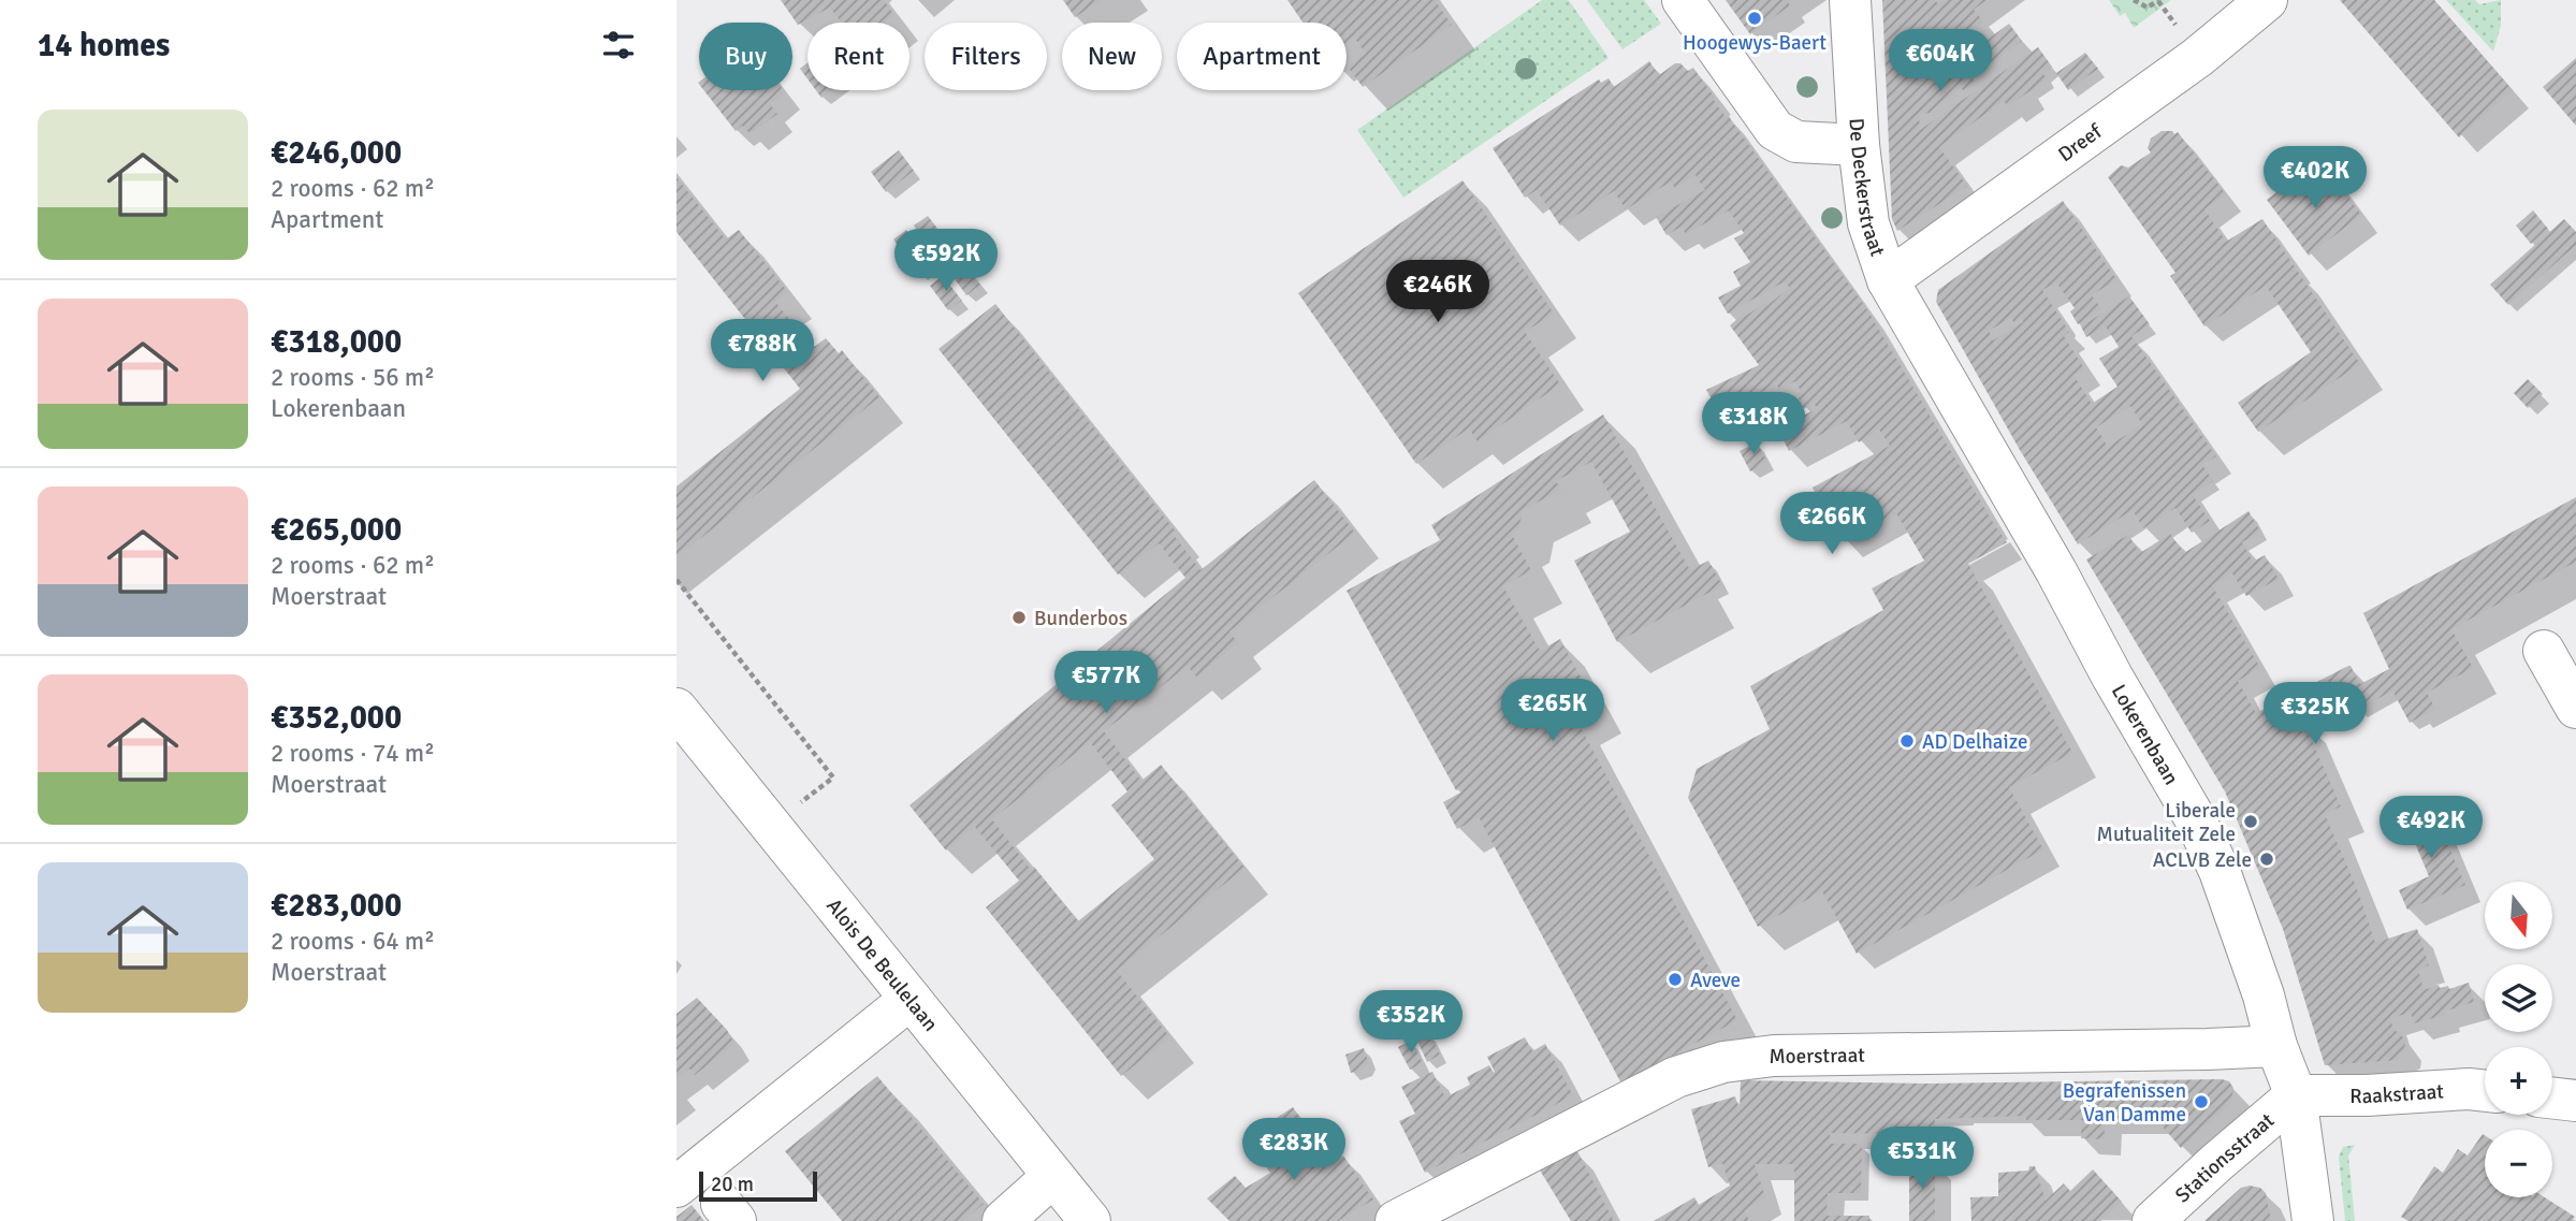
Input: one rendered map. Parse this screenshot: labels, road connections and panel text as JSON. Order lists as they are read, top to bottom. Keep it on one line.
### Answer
{"streets":{"street":["Dreef","De Deckerstraat","Lokerenbaan","Alois De Beulelaan","Moerstraat","Raakstraat","Stationsstraat"]},"crossings":[["Dreef","De Deckerstraat"],["Dreef","Lokerenbaan"],["De Deckerstraat","Lokerenbaan"],["Lokerenbaan","Moerstraat"],["Lokerenbaan","Raakstraat"],["Lokerenbaan","Stationsstraat"],["Raakstraat","Stationsstraat"]],"places":["Hoogewys-Baert","Bunderbos","AD Delhaize","Liberale Mutualiteit Zele","ACLVB Zele","Aveve","Begrafenissen Van Damme"],"scale_bar":"20 m","north":"bottom","page":{"heading":"14 homes","chip":["Buy","Rent","Filters","New","Apartment"],"price":["€604K","€402K","€592K","€246K","€788K","€318K","€266K","€577K","€265K","€325K","€492K","€352K","€283K","€531K"],"list":[{"name":"€246,000","note":"2 rooms · 62 m² · Apartment"},{"name":"€318,000","note":"2 rooms · 56 m² · Lokerenbaan"},{"name":"€265,000","note":"2 rooms · 62 m² · Moerstraat"},{"name":"€352,000","note":"2 rooms · 74 m² · Moerstraat"},{"name":"€283,000","note":"2 rooms · 64 m² · Moerstraat"}],"map_buttons":["+","−"],"scale":"20 m"}}
